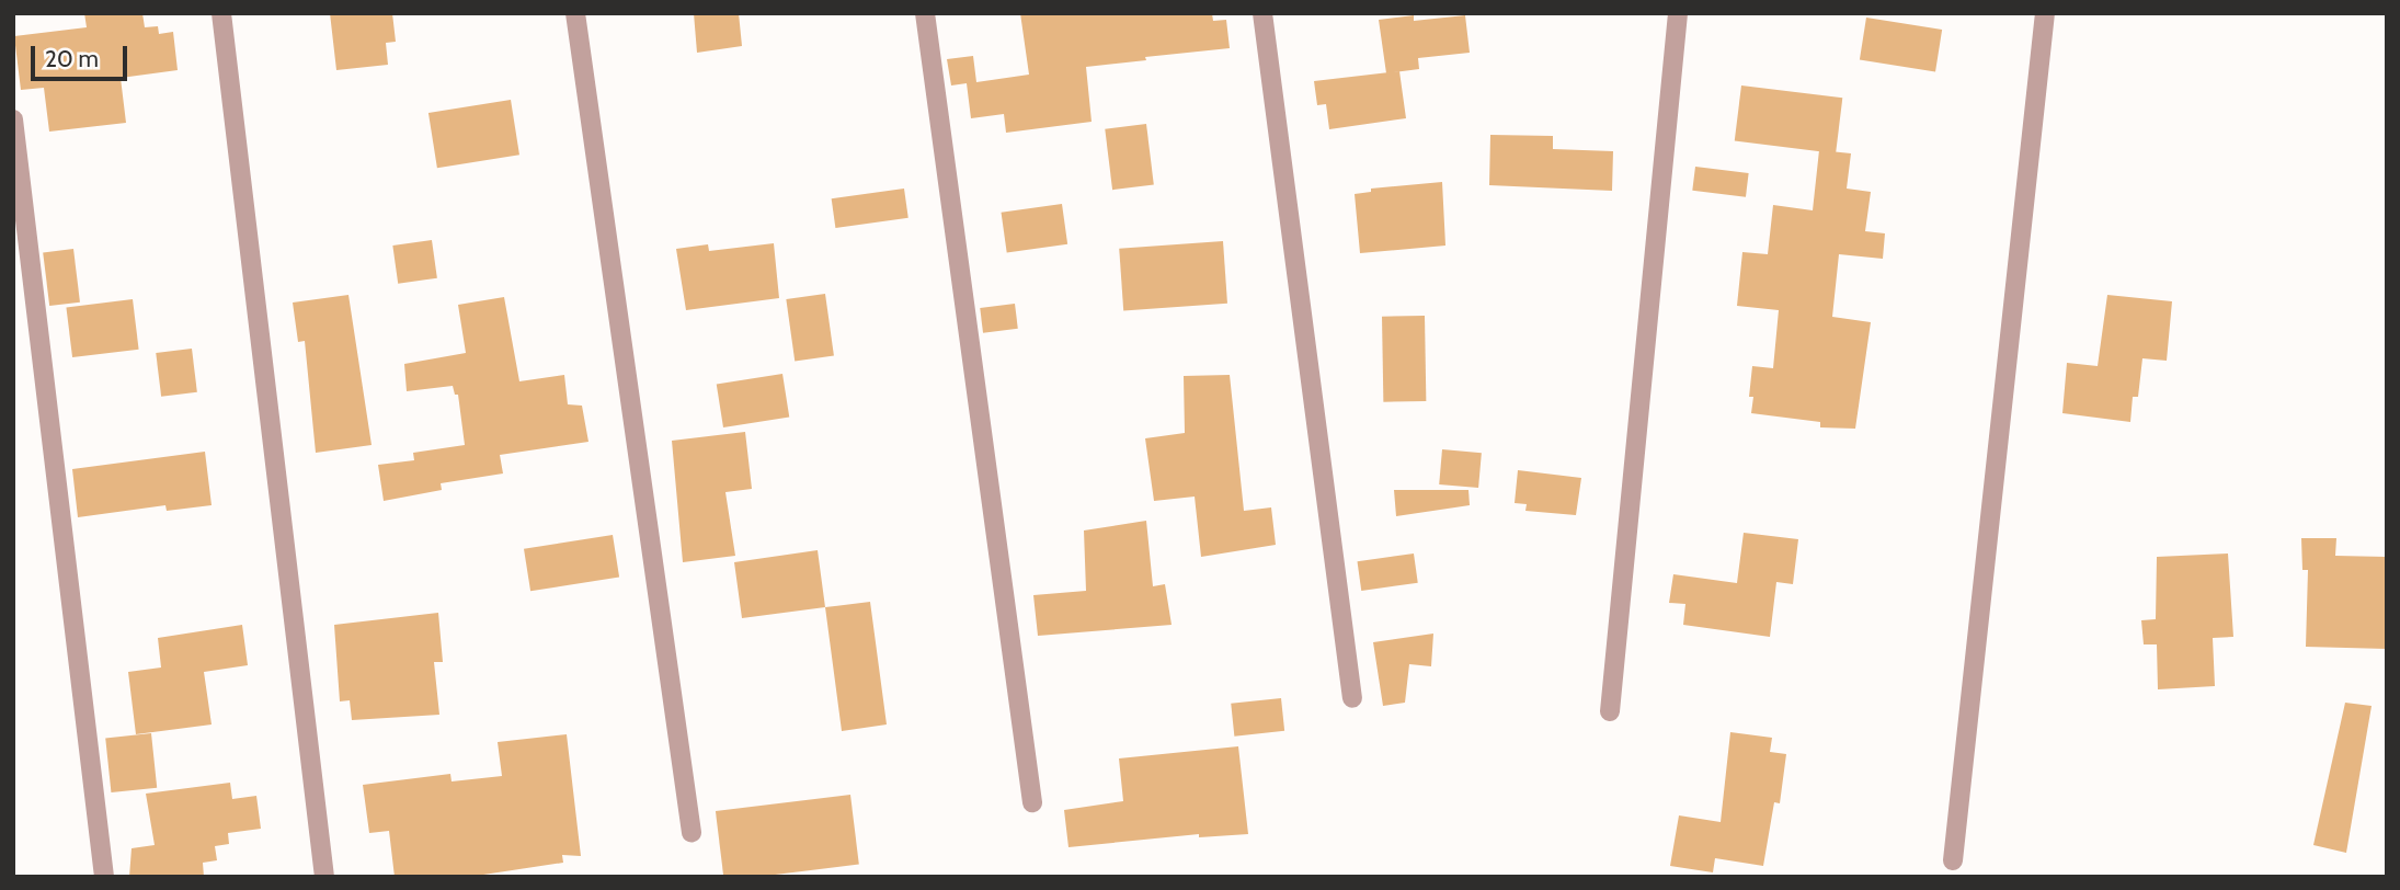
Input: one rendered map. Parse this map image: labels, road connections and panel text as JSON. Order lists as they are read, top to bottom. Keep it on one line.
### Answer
{"scale_bar":"20 m"}
